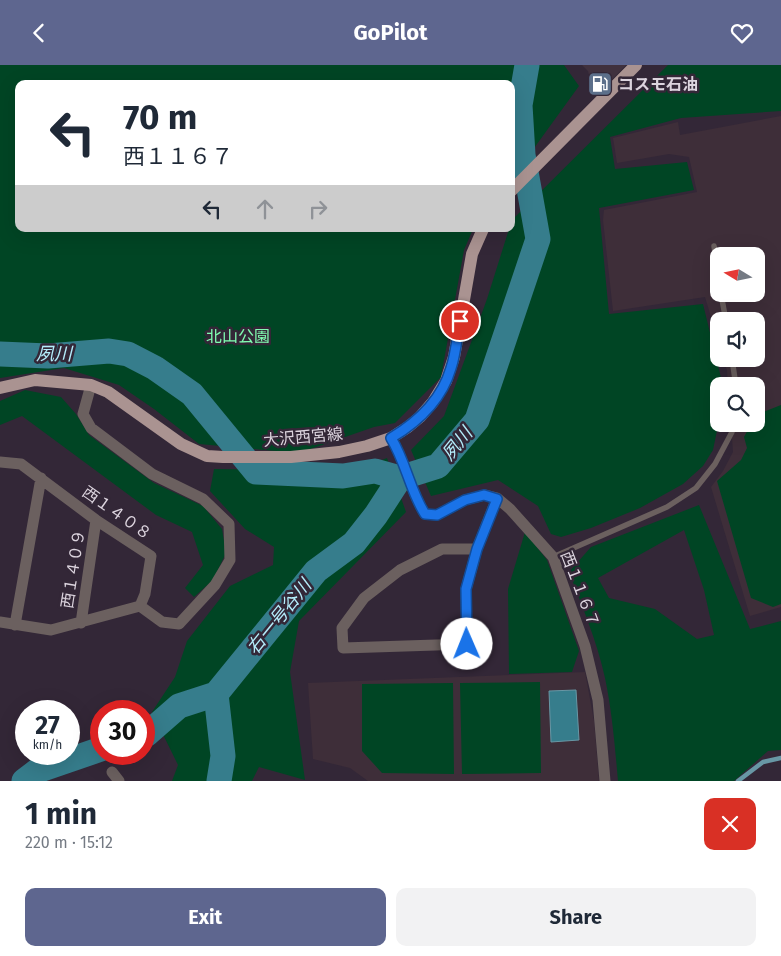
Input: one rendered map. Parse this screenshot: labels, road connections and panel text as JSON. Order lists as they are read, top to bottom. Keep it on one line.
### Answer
{"streets":{"main road":["大沢西宮線"],"street":["西１４０８","西１４０９","西１１６７"]},"crossings":[["西１４０８","西１４０９"]],"water":["夙川","右一号谷川"],"parks":["北山公園"],"places":{"fuel station":["コスモ石油"]},"north":"left","page":{"header":"GoPilot","turn":["70 m","西１１６７"],"speed":"27 km/h","limit":"30","heading":["1 min","220 m · 15:12"],"buttons":["Exit","Share"]}}
